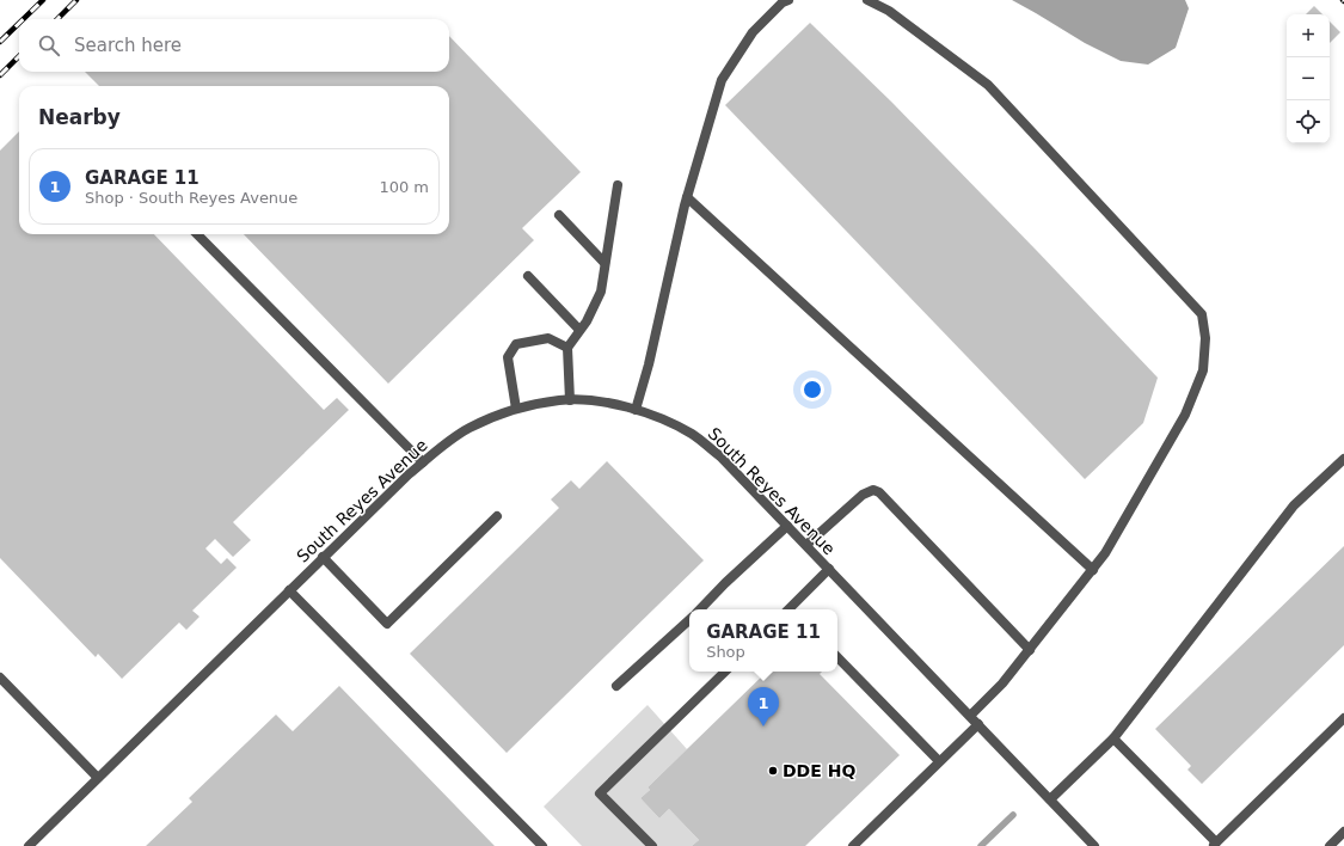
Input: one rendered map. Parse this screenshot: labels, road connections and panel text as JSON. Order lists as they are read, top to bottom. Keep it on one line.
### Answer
{"streets":{"street":["South Reyes Avenue"]},"places":["DDE HQ"],"page":{"map_buttons":["+","−"],"search":"Search here","heading":"Nearby","list":[{"mark":"1","name":"GARAGE 11","note":"Shop · South Reyes Avenue","value":"100 m"}],"popup":["GARAGE 11","Shop"],"pins":"1"}}
